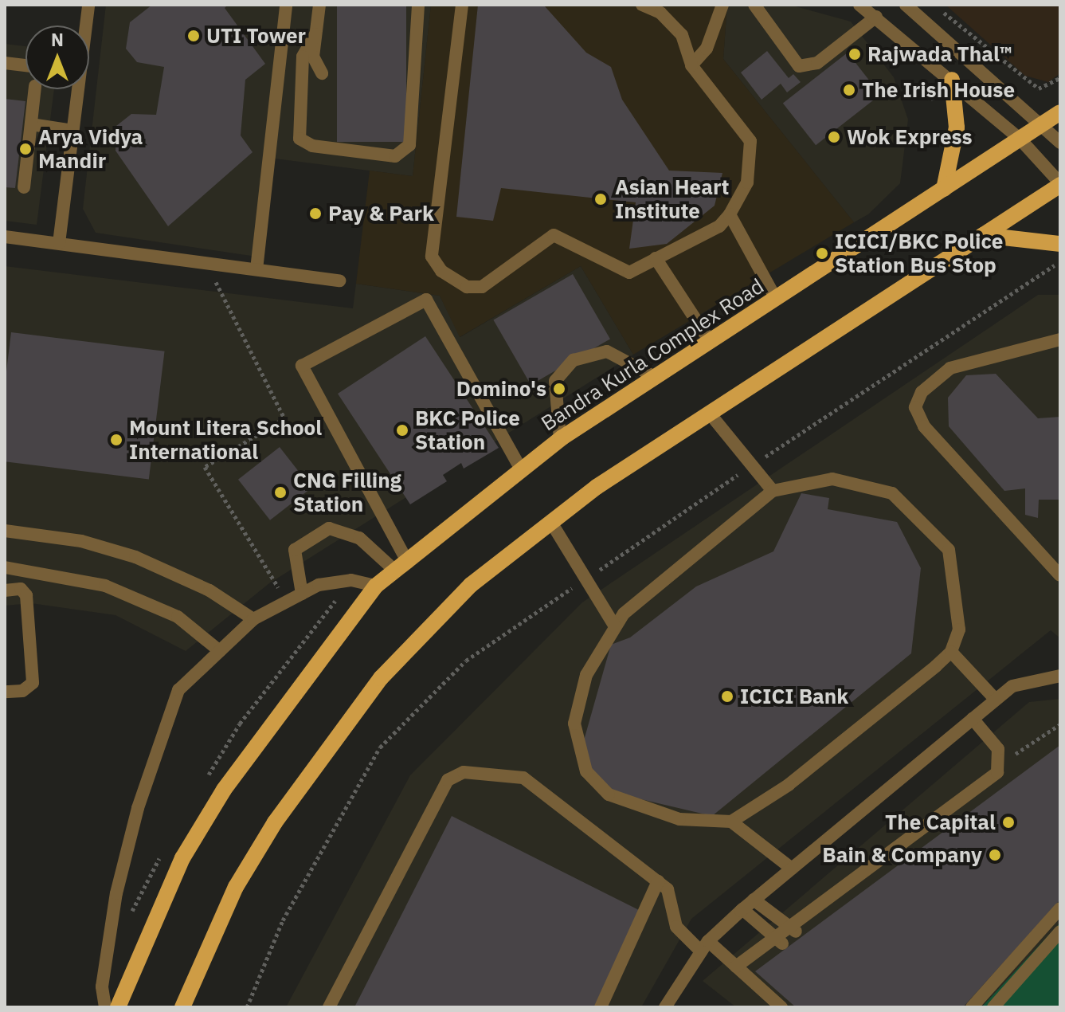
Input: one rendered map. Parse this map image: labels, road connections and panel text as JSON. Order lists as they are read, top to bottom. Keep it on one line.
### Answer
{"streets":{"main road":["Bandra Kurla Complex Road"]},"places":["UTI Tower","Rajwada Thal™","The Irish House","Wok Express","Arya Vidya Mandir","Asian Heart Institute","Pay & Park","ICICI/BKC Police Station Bus Stop","Domino's","BKC Police Station","Mount Litera School International","CNG Filling Station","ICICI Bank","The Capital","Bain & Company"],"north":"top"}
